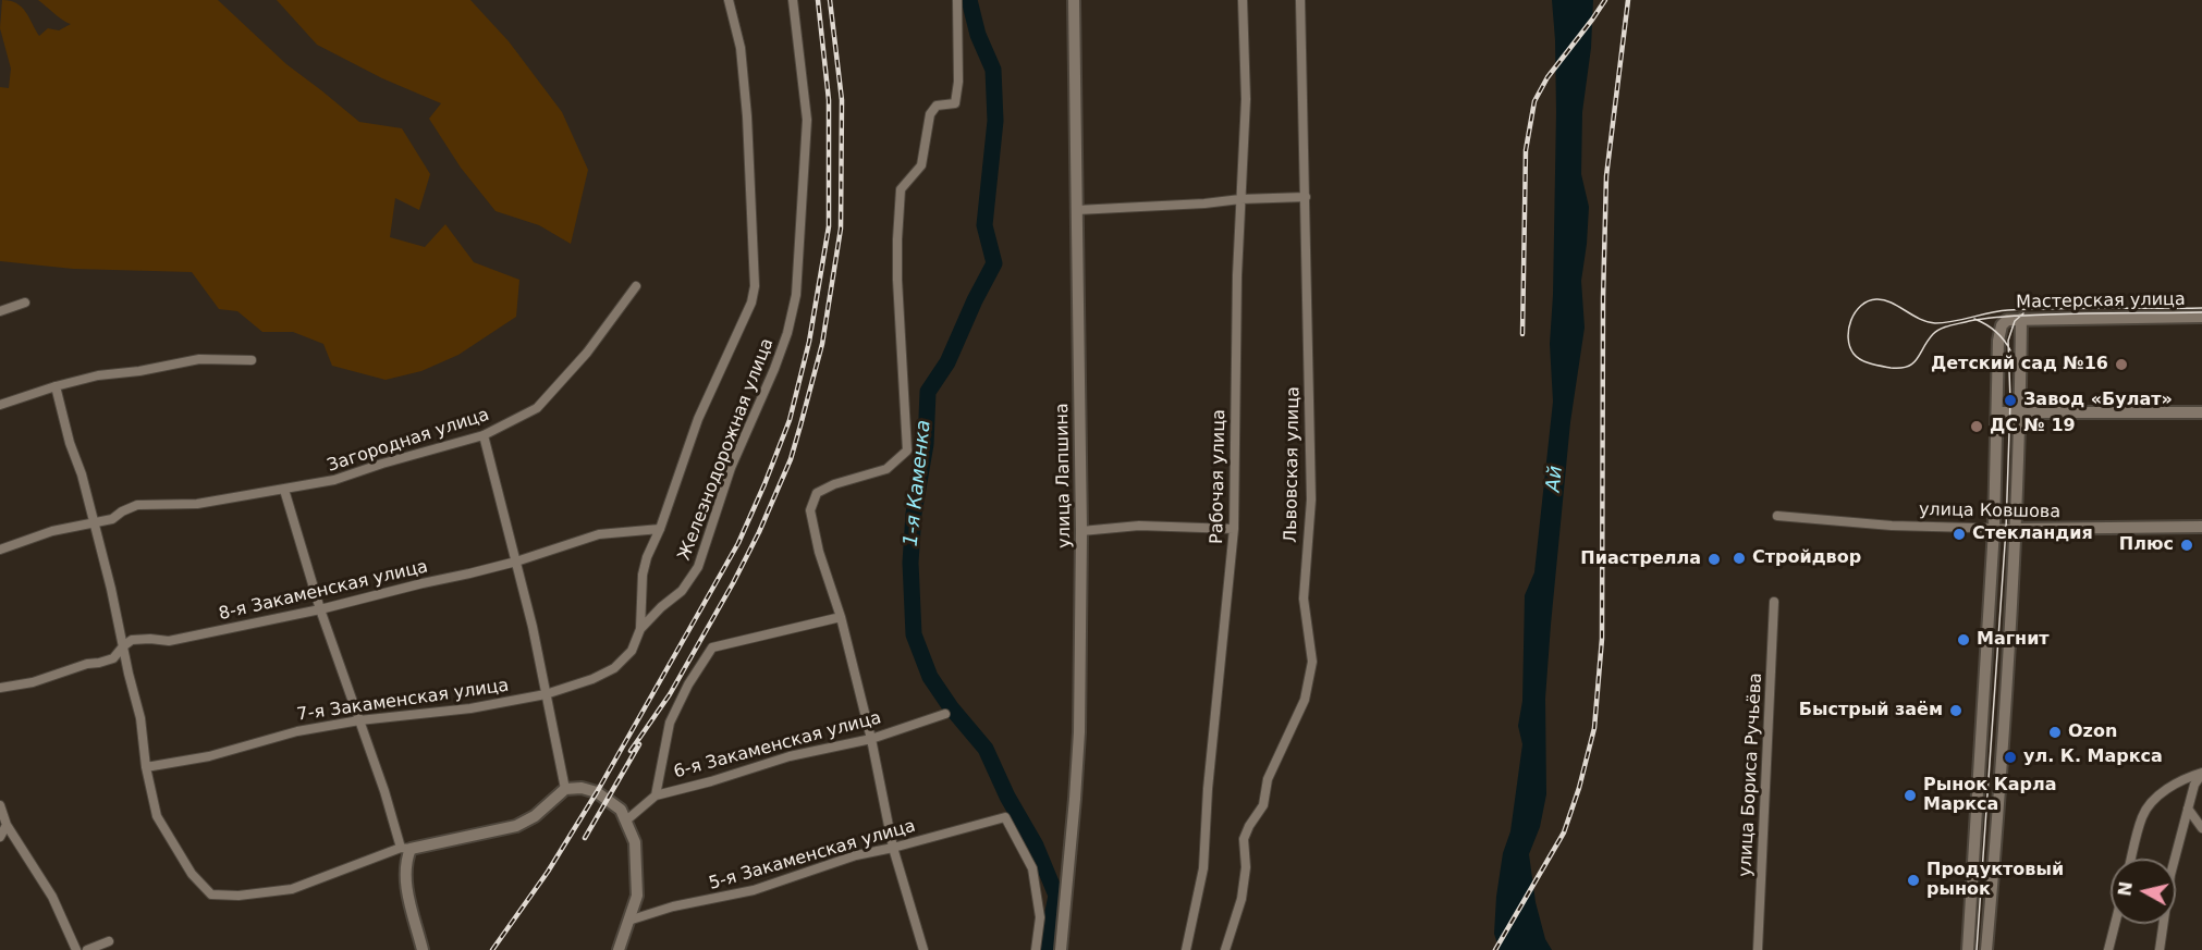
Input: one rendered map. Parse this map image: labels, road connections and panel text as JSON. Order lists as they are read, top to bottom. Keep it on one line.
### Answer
{"streets":{"main road":["Мастерская улица","улица Лапшина","улица Ковшова"],"street":["Загородная улица","Железнодорожная улица","Львовская улица","Рабочая улица","8-я Закаменская улица","7-я Закаменская улица","6-я Закаменская улица","улица Бориса Ручьёва","5-я Закаменская улица"]},"crossings":[["Железнодорожная улица","8-я Закаменская улица"],["Железнодорожная улица","7-я Закаменская улица"]],"water":["Ай","1-я Каменка"],"places":["Детский сад №16","Завод «Булат»","ДС № 19","Стекландия","Плюс","Стройдвор","Пиастрелла","Магнит","Быстрый заём","Ozon","ул. К. Маркса","Рынок Карла Маркса","Продуктовый рынок"],"north":"left"}
